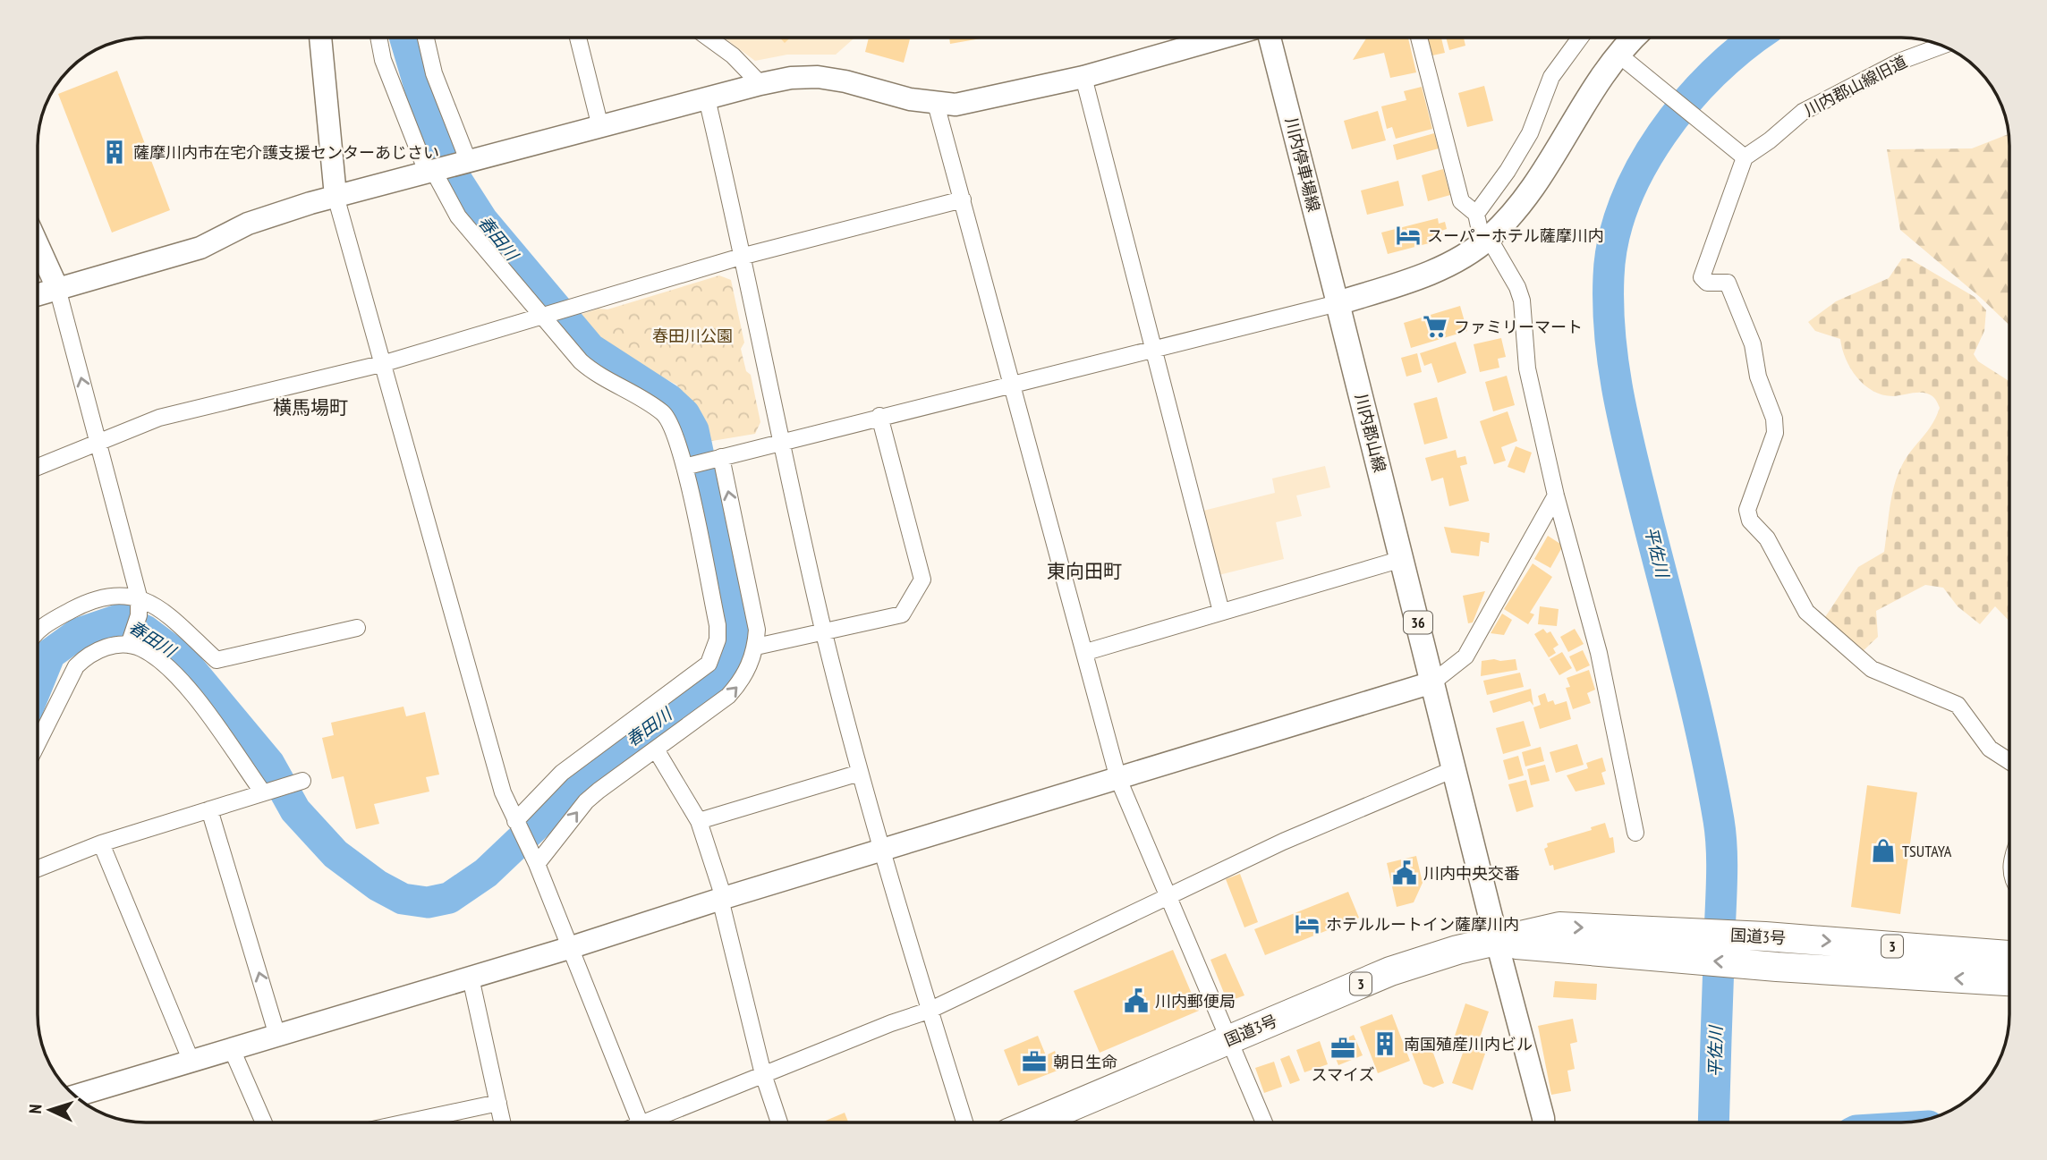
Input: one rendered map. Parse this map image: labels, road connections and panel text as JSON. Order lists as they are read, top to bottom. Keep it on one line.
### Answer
{"streets":{"highway":["国道3号","3"],"main road":["川内郡山線","36"],"street":["川内郡山線旧道","川内停車場線"]},"crossings":[["川内停車場線","川内郡山線"],["川内郡山線","国道3号"]],"districts":["横馬場町","東向田町"],"water":["春田川","平佐川"],"parks":["春田川公園"],"places":{"building":["薩摩川内市在宅介護支援センターあじさい","南国殖産川内ビル"],"hotel":["スーパーホテル薩摩川内","ホテルルートイン薩摩川内"],"supermarket":["ファミリーマート"],"shop":["TSUTAYA"],"public building":["川内中央交番","川内郵便局"],"office":["スマイズ","朝日生命"]},"north":"left"}
